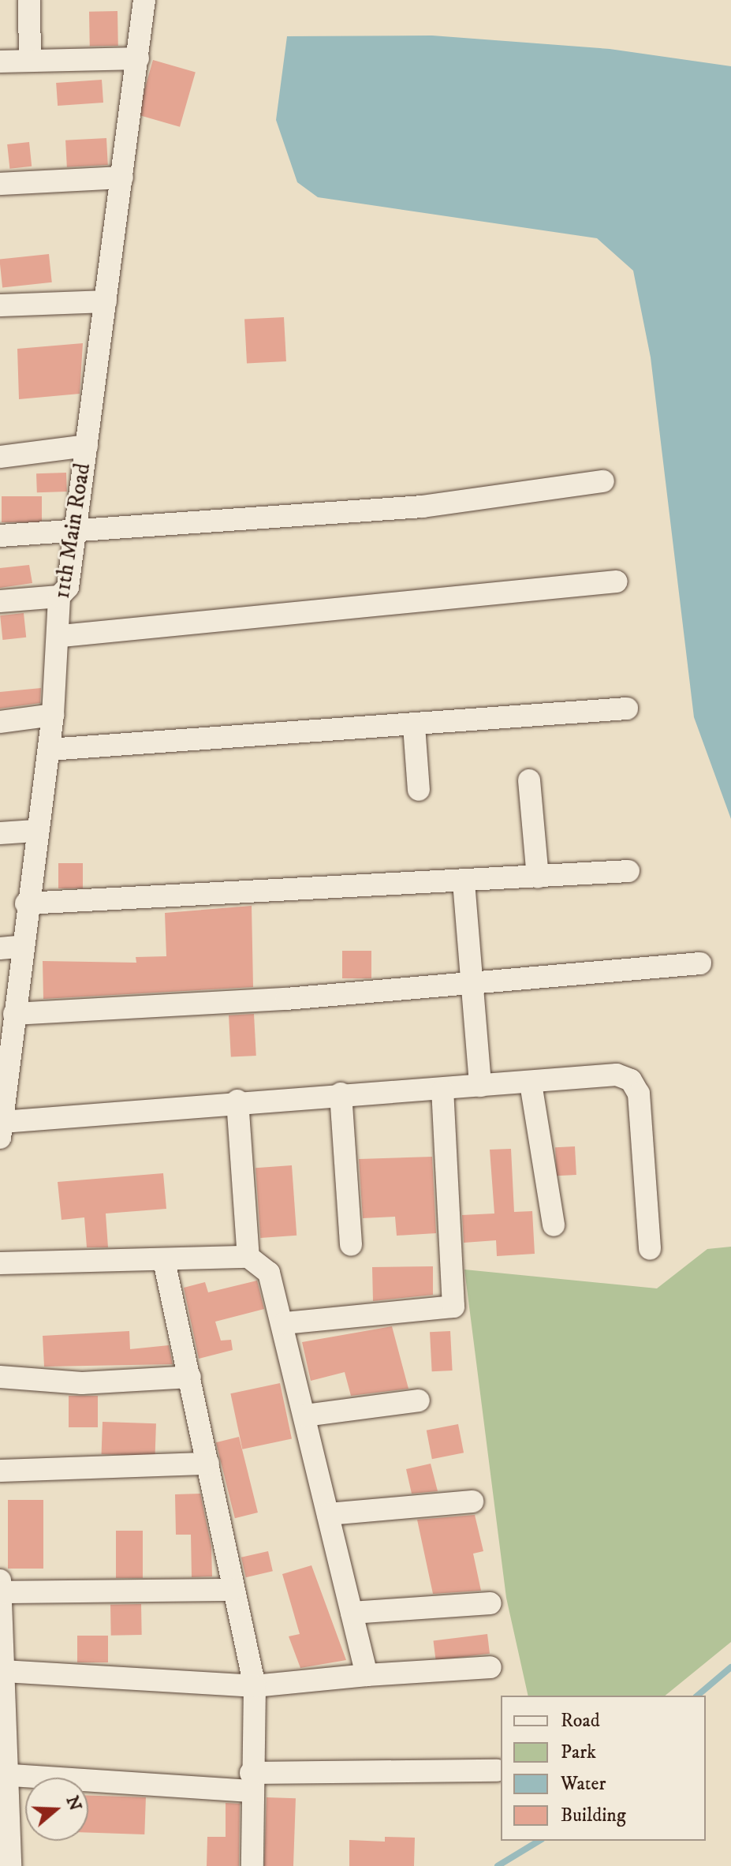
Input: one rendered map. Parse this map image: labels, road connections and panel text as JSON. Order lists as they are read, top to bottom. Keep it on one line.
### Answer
{"streets":{"street":["11th Main Road"]},"legend":["Road","Park","Water","Building"],"north":"right"}
